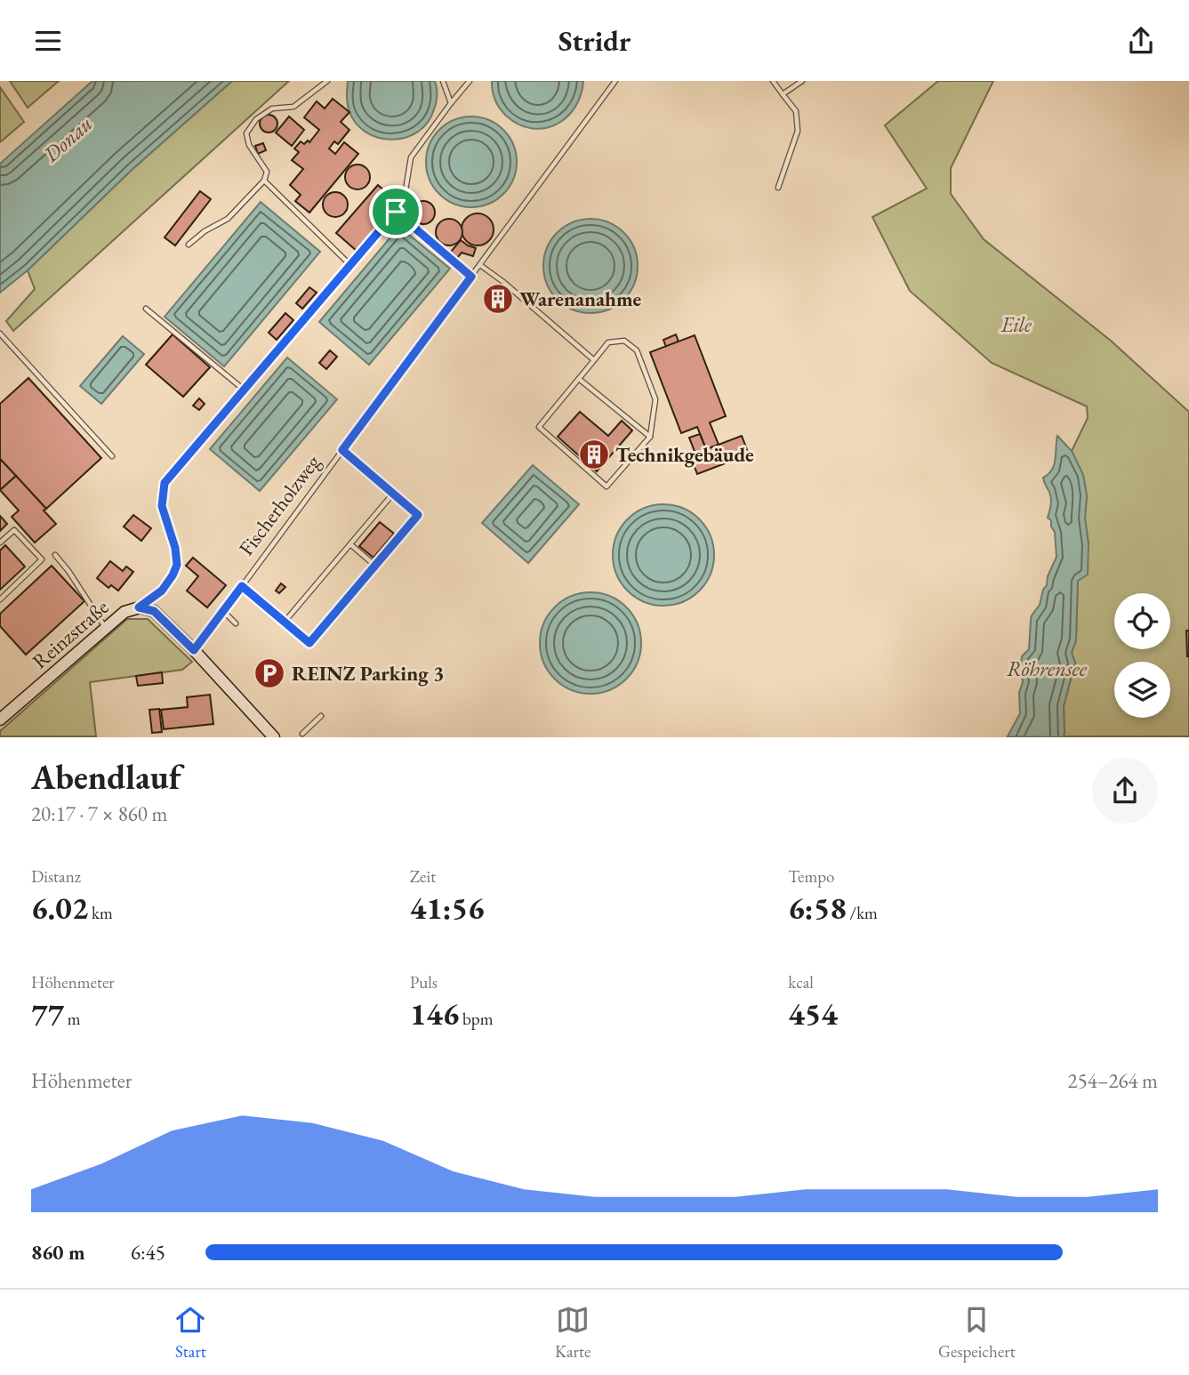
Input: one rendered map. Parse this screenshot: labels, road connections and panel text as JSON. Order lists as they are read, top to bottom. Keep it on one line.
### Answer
{"streets":{"street":["Reinzstraße"],"lane":["Fischerholzweg"]},"water":["Donau","Röhrensee"],"parks":["Eile"],"places":{"building":["Warenanahme","Technikgebäude"],"parking":["REINZ Parking 3"]},"page":{"header":"Stridr","heading":["Abendlauf","20:17 · 7 × 860 m"],"stats":[["Distanz","6.02 km"],["Zeit","41:56"],["Tempo","6:58 /km"],["Höhenmeter","77 m"],["Puls","146 bpm"],["kcal","454"]],"chart":["Höhenmeter","254–264 m"],"list":[{"name":"860 m","note":"6:45"}],"tabs":["Start","Karte","Gespeichert"]}}
